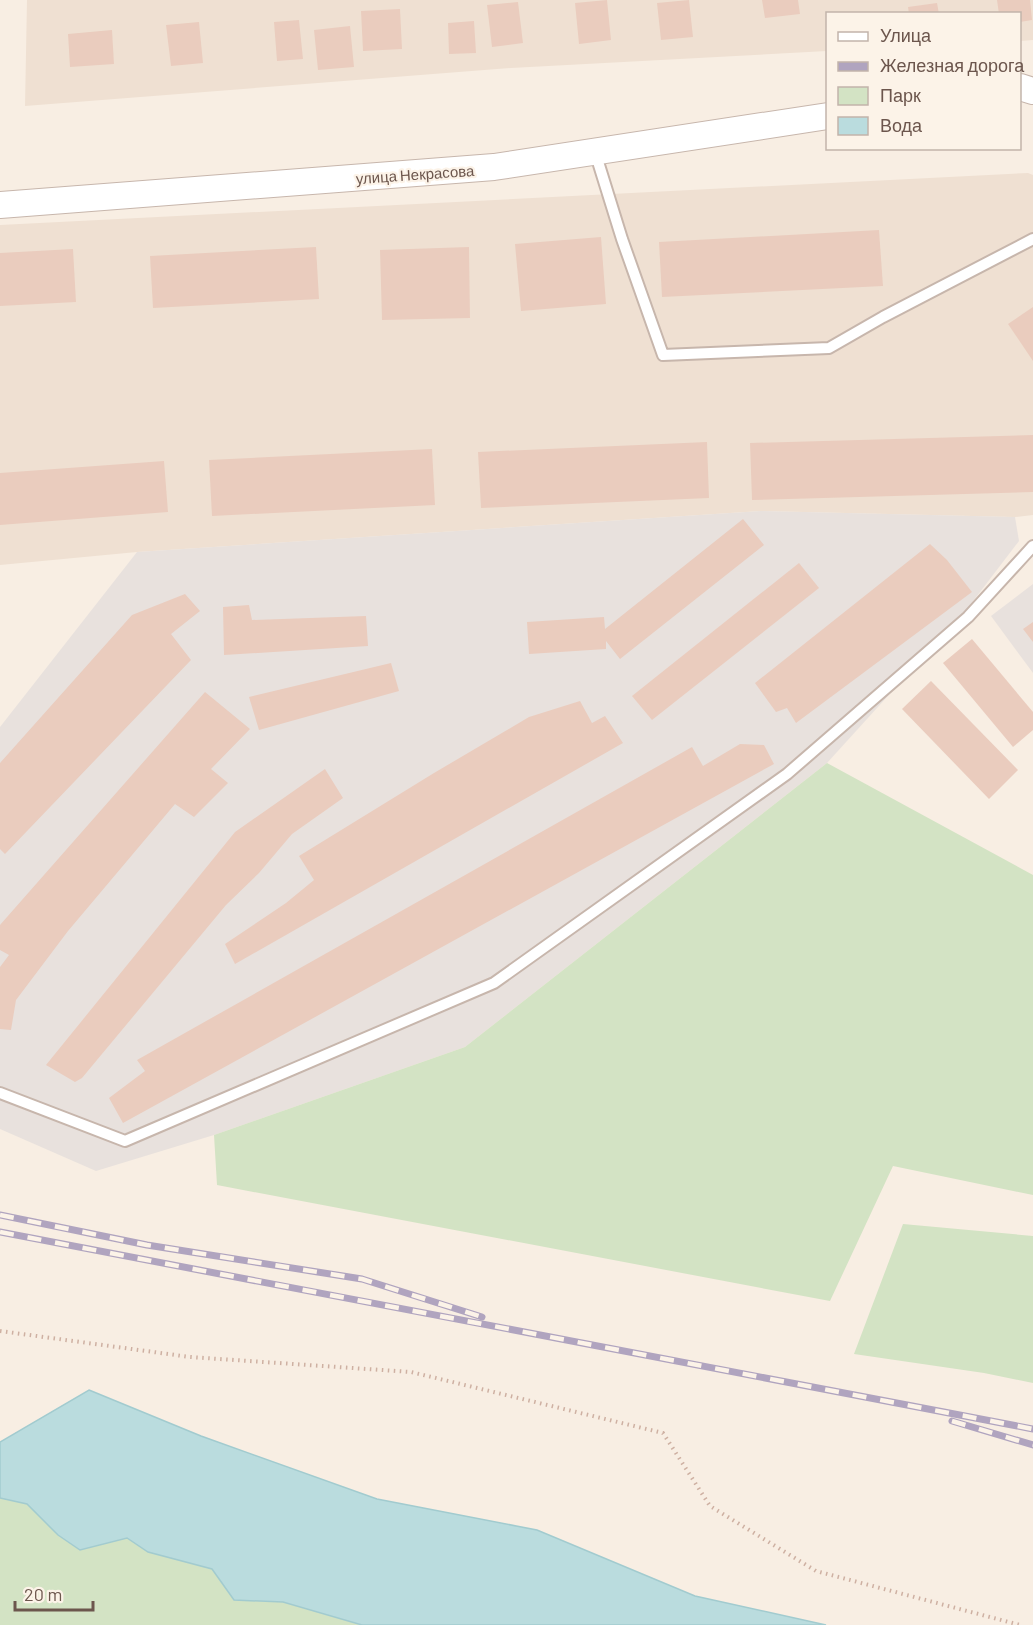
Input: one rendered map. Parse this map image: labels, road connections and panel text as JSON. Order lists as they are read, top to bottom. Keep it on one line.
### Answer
{"streets":{"street":["улица Некрасова"]},"legend":["Улица","Железная дорога","Парк","Вода"],"scale_bar":"20 m"}
